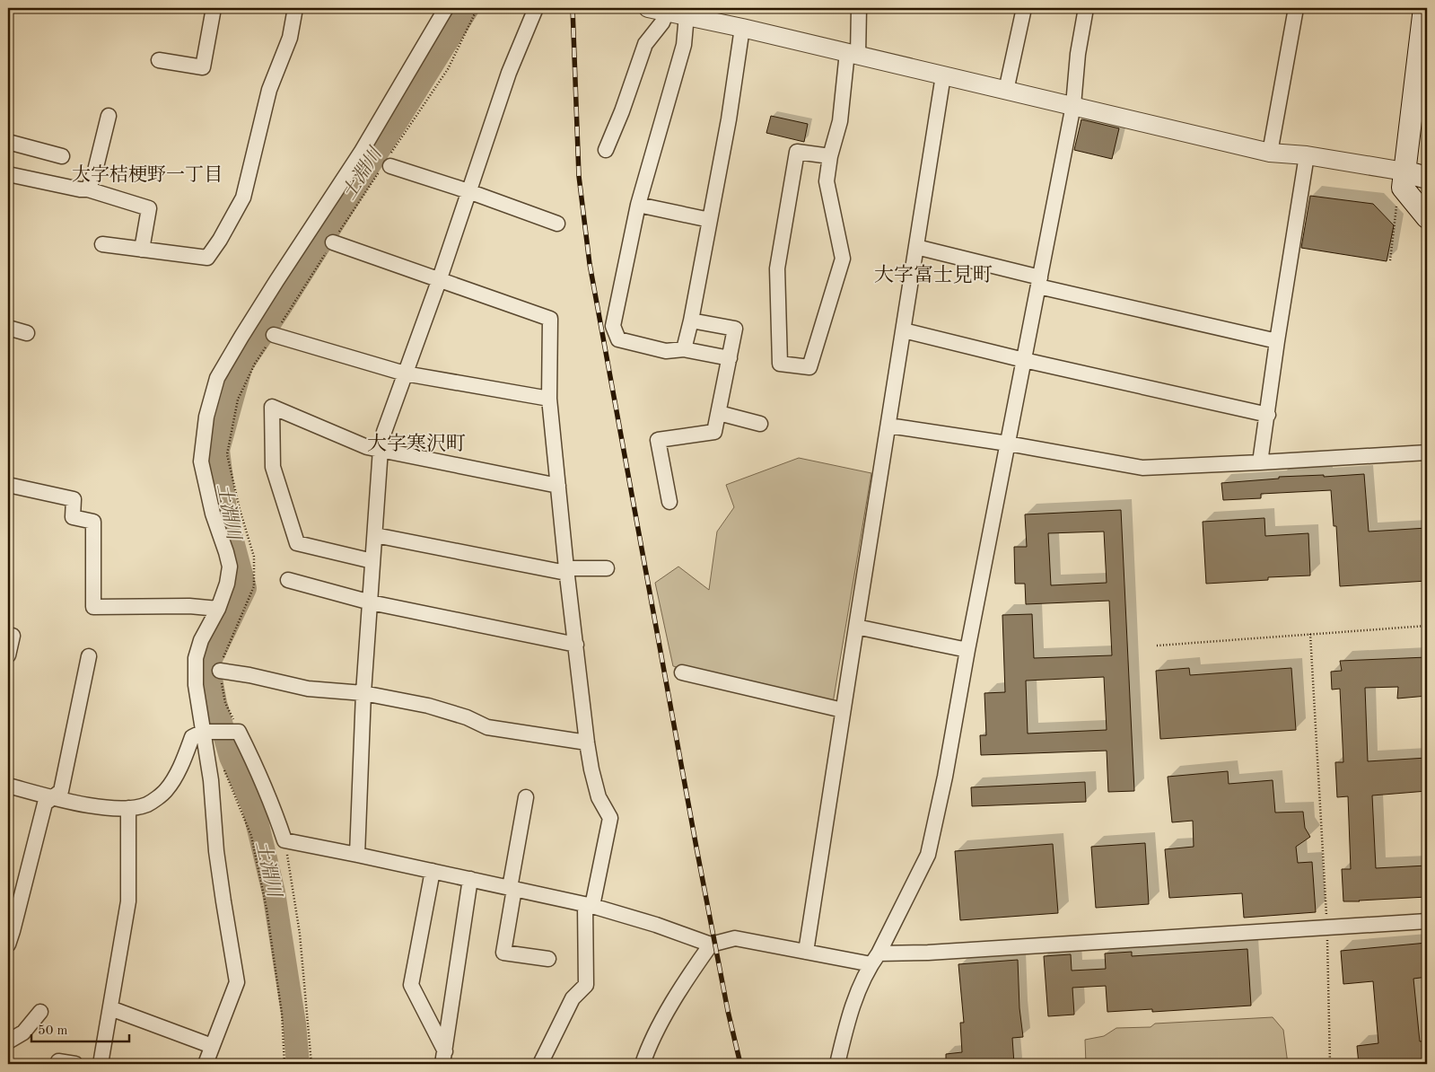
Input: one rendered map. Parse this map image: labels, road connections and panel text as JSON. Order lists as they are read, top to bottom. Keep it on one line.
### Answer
{"districts":["大字桔梗野一丁目","大字富士見町","大字寒沢町"],"water":["土淵川"],"scale_bar":"50 m"}
